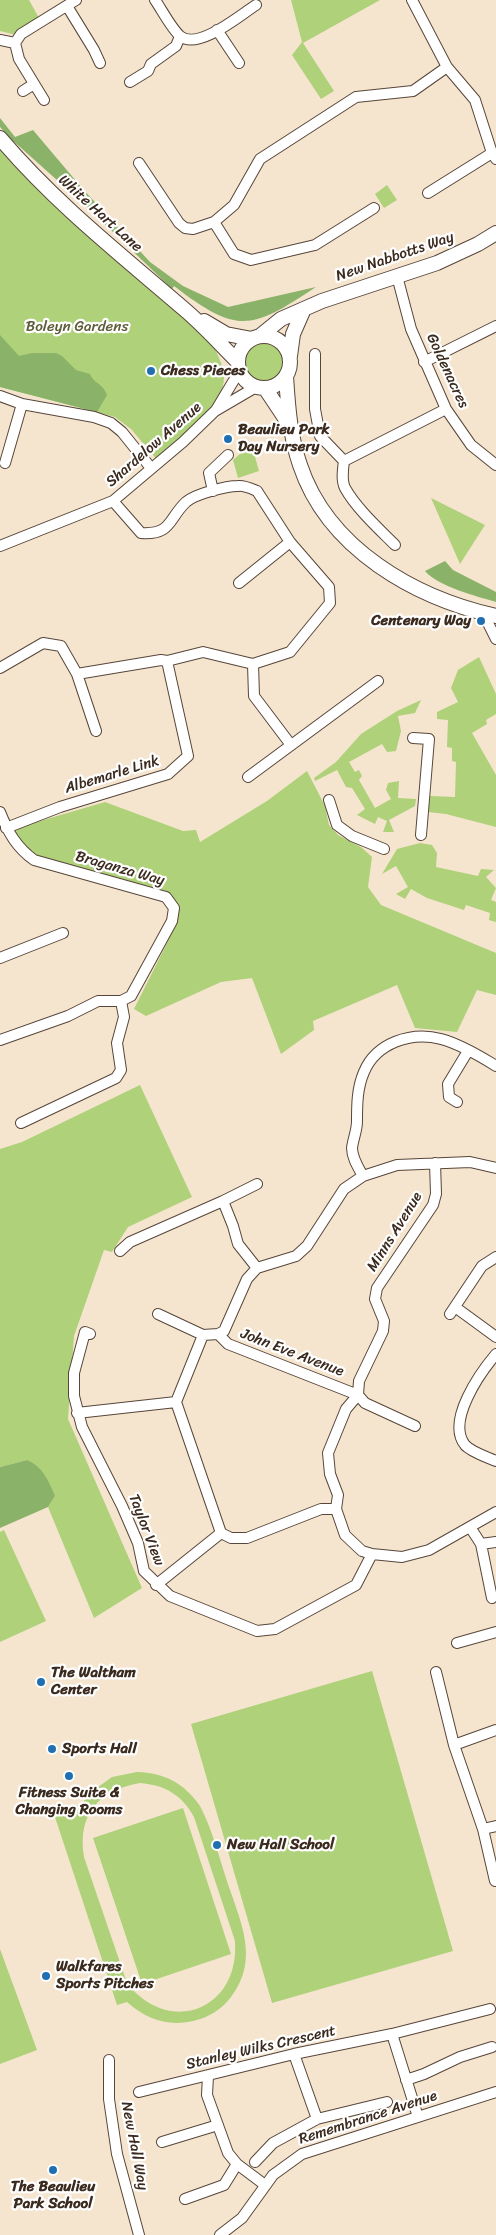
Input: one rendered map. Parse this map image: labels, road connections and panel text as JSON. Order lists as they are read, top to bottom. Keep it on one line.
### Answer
{"streets":{"street":["White Hart Lane","New Nabbotts Way","Goldenacres","Shardelow Avenue","Albemarle Link","Braganza Way","Minns Avenue","John Eve Avenue","Taylor View","Stanley Wilks Crescent","Remembrance Avenue","New Hall Way"]},"crossings":[["White Hart Lane","New Nabbotts Way"],["White Hart Lane","Shardelow Avenue"],["New Nabbotts Way","Goldenacres"],["New Nabbotts Way","Shardelow Avenue"],["Albemarle Link","Braganza Way"],["Minns Avenue","John Eve Avenue"],["Minns Avenue","Taylor View"]],"parks":["Boleyn Gardens"],"places":["Chess Pieces","Beaulieu Park Day Nursery","Centenary Way","The Waltham Center","Sports Hall","Fitness Suite & Changing Rooms","New Hall School","Walkfares Sports Pitches","The Beaulieu Park School"]}
